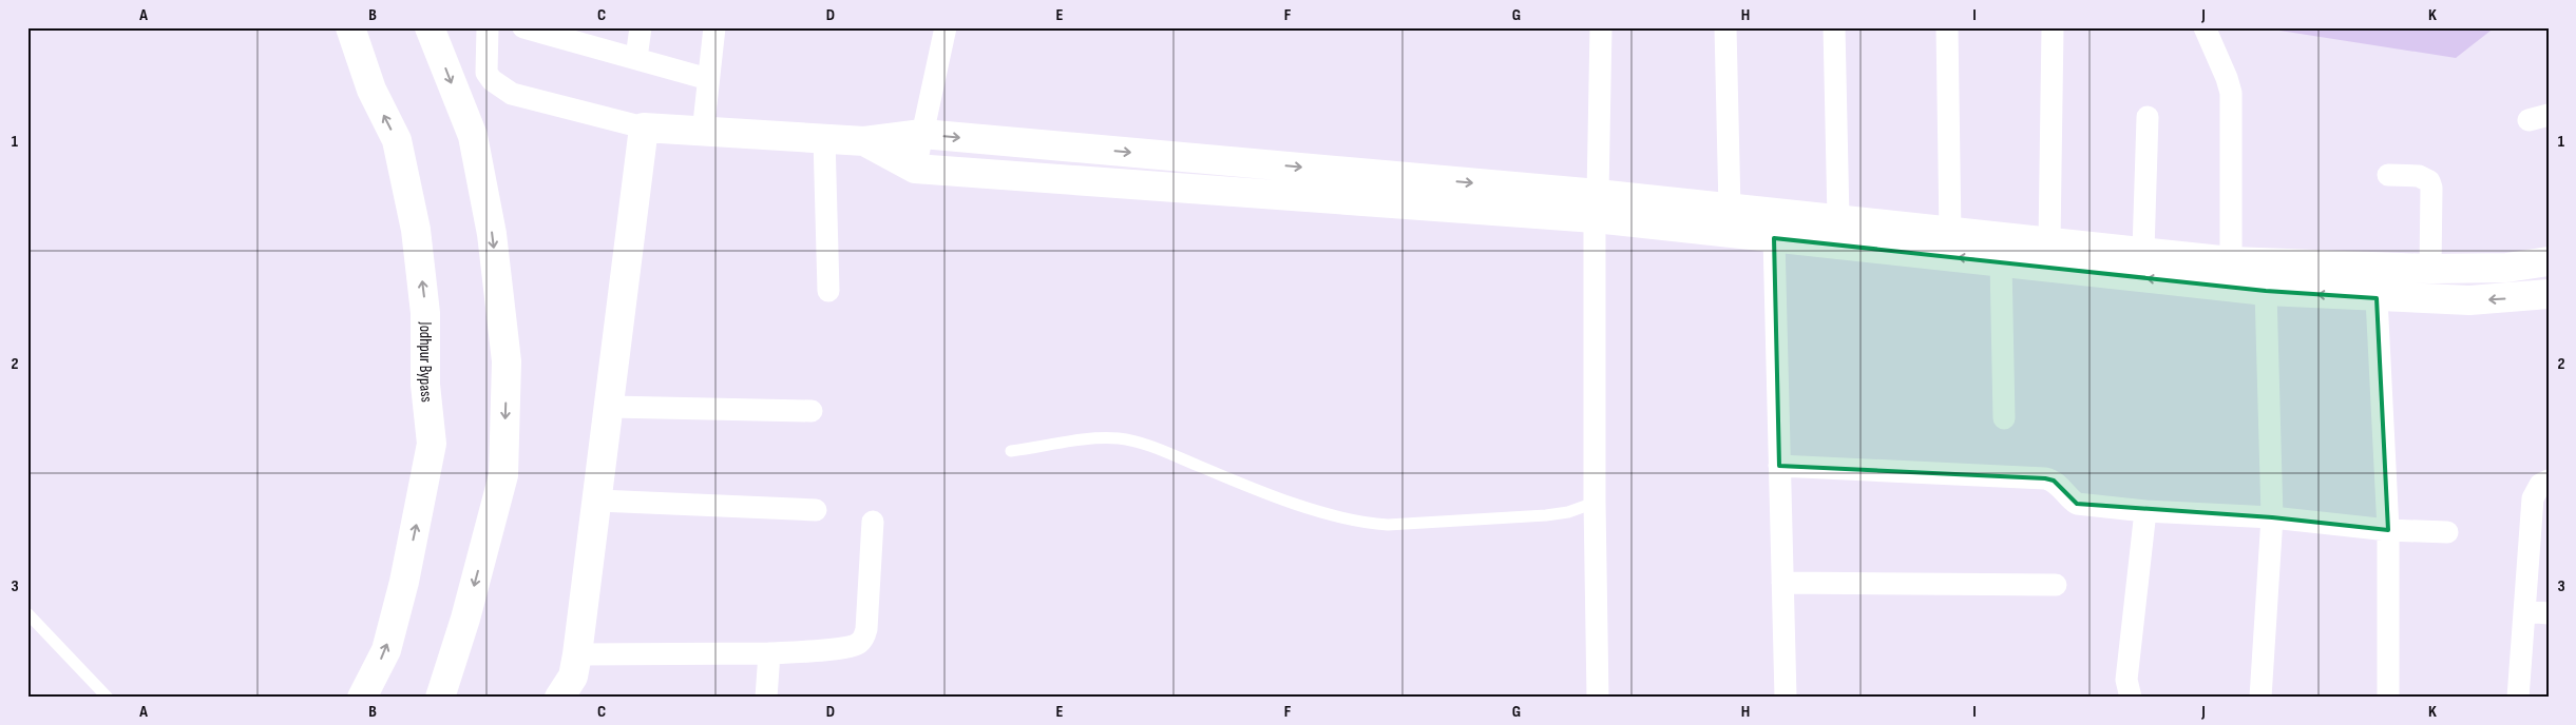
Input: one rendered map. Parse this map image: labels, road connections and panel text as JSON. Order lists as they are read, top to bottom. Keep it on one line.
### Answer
{"streets":{"main road":["Jodhpur Bypass"]},"grid":{"columns":["A","B","C","D","E","F","G","H","I","J","K"],"rows":["1","2","3"]}}
